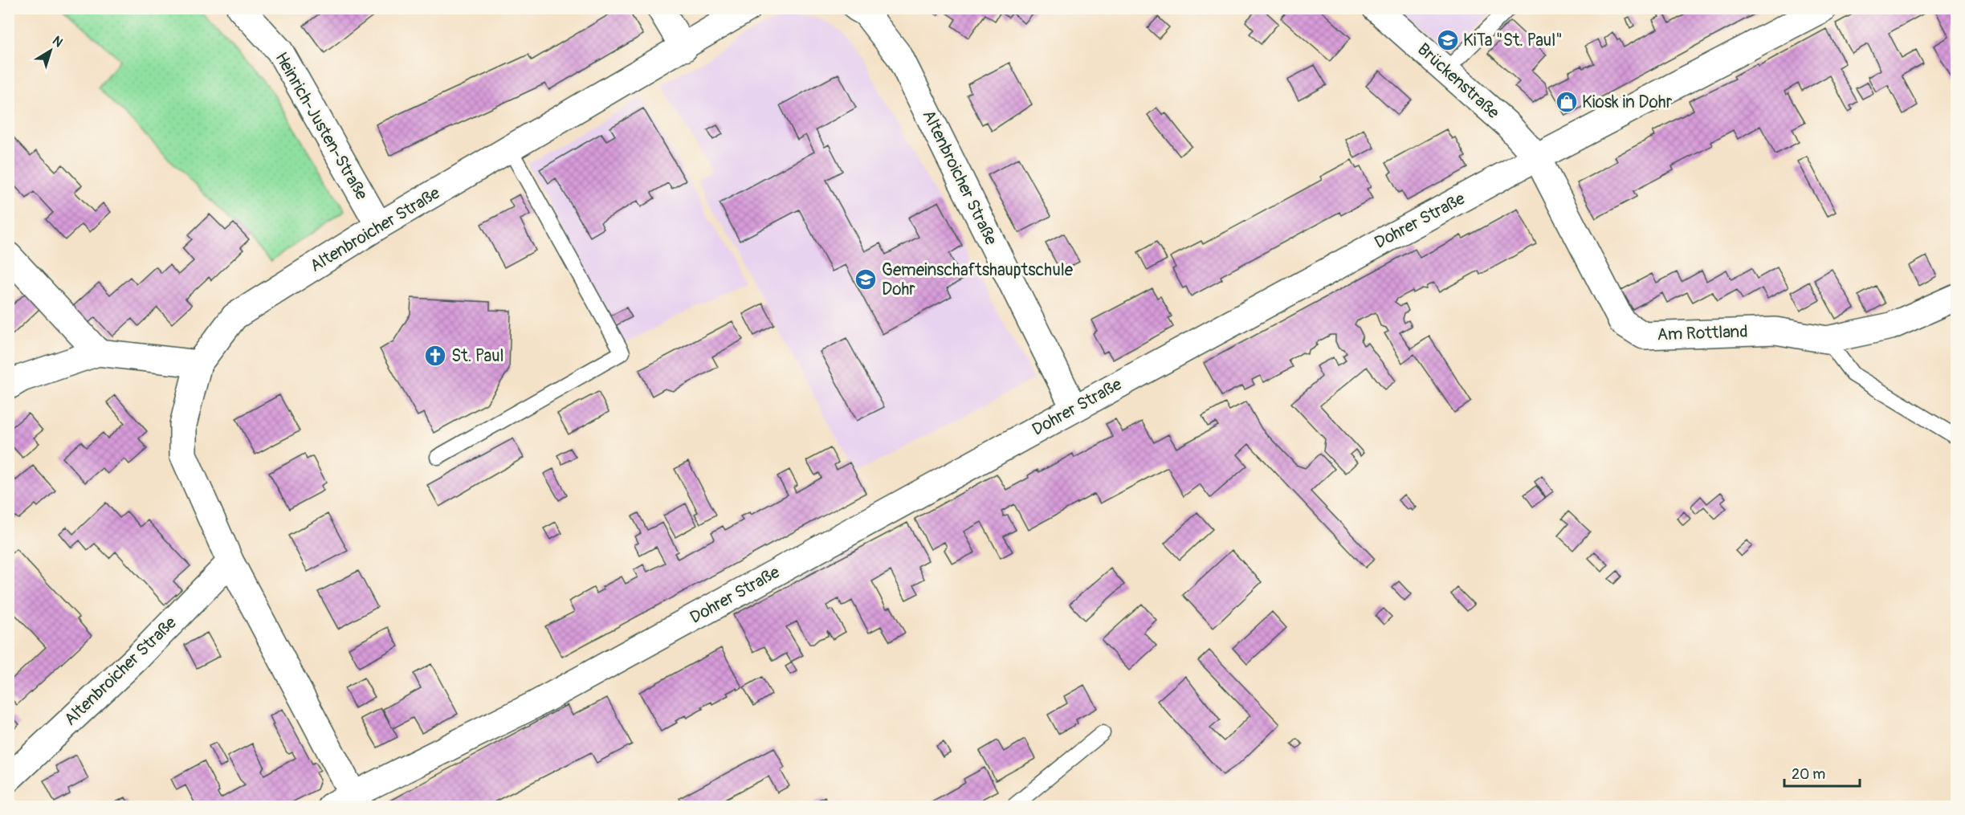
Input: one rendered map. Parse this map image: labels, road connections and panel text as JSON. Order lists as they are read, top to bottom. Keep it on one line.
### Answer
{"streets":{"street":["Brückenstraße","Heinrich-Justen-Straße","Altenbroicher Straße","Dohrer Straße","Am Rottland"]},"crossings":[["Brückenstraße","Dohrer Straße"],["Brückenstraße","Am Rottland"],["Heinrich-Justen-Straße","Altenbroicher Straße"],["Altenbroicher Straße","Dohrer Straße"],["Dohrer Straße","Am Rottland"]],"places":{"school or university":["KiTa \"St. Paul\"","Gemeinschaftshauptschule Dohr"],"shop":["Kiosk in Dohr"],"church":["St. Paul"]},"scale_bar":"20 m","north":"top right"}
